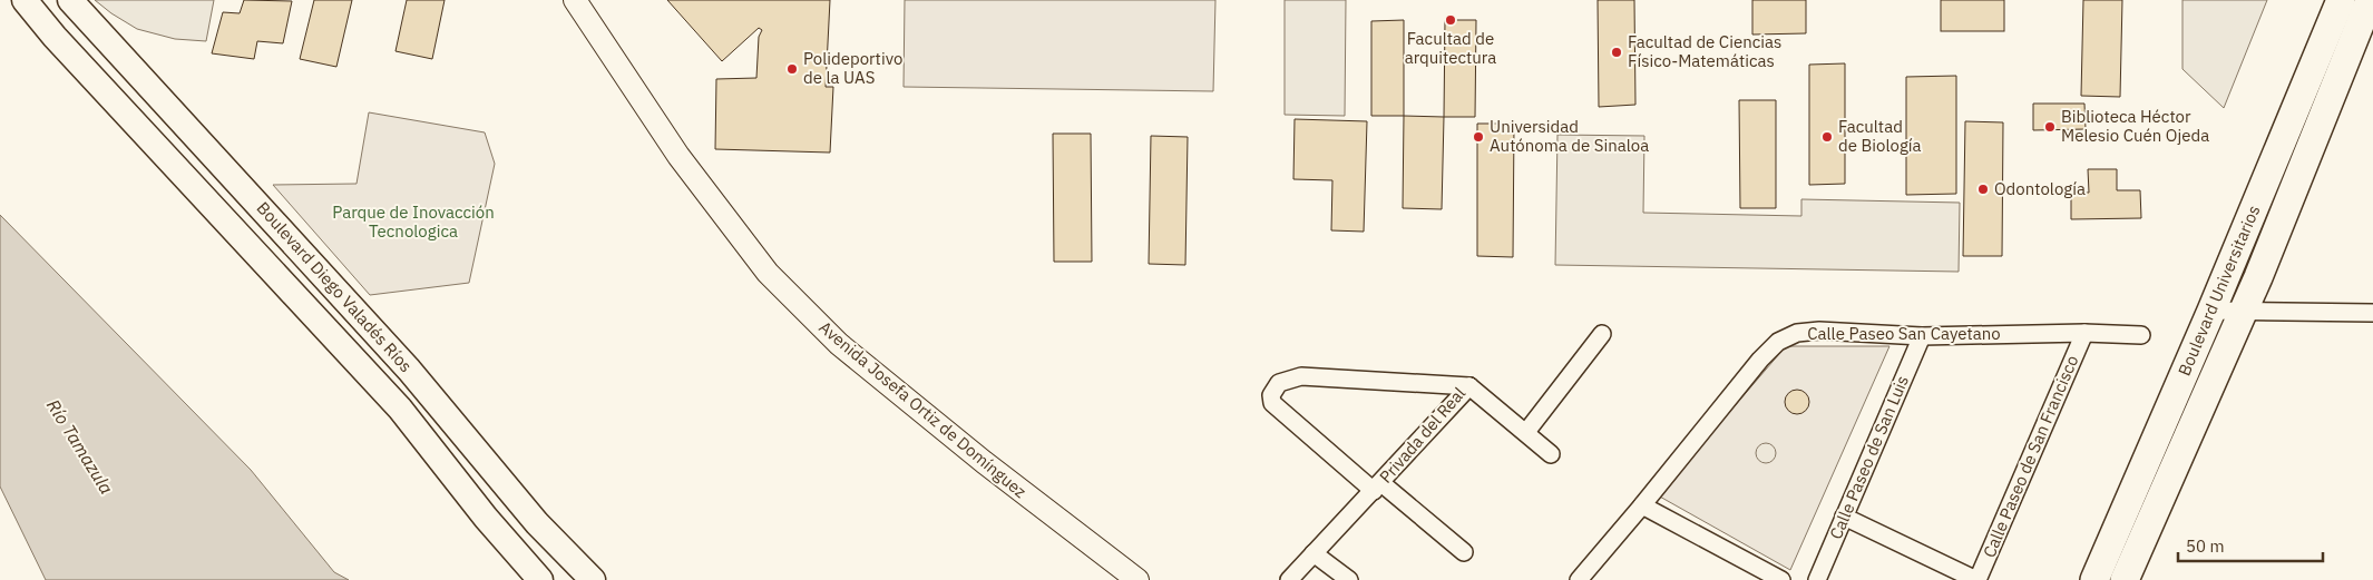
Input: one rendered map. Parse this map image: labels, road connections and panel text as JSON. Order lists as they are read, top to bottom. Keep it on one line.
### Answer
{"streets":{"main road":["Boulevard Diego Valadés Ríos","Boulevard Universitarios"],"street":["Calle Paseo San Cayetano","Avenida Josefa Ortiz de Domínguez","Privada del Real","Calle Paseo de San Francisco","Calle Paseo de San Luis"]},"crossings":[["Calle Paseo San Cayetano","Calle Paseo de San Francisco"],["Calle Paseo San Cayetano","Calle Paseo de San Luis"]],"water":["Río Tamazula"],"parks":["Parque de Inovacción Tecnologica"],"places":["Facultad de arquitectura","Facultad de Ciencias Físico-Matemáticas","Polideportivo de la UAS","Biblioteca Héctor Melesio Cuén Ojeda","Universidad Autónoma de Sinaloa","Facultad de Biología","Odontología"],"scale_bar":"50 m"}
